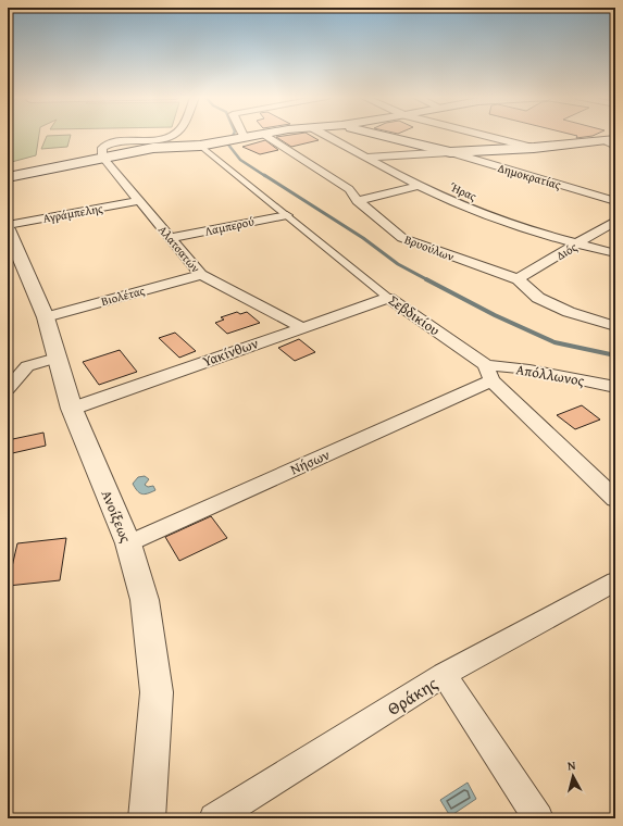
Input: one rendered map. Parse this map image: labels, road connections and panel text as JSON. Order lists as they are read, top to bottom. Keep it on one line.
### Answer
{"streets":{"main road":["Δημοκρατίας"],"street":["Ήρας","Αγράμπελης","Λαμπερού","Βρυούλων","Αλατσατών","Διός","Βιολέτας","Σεβδικίου","Υακίνθων","Απόλλωνος","Νήσων","Ανοίξεως","Θράκης"]},"crossings":[["Ήρας","Διός"],["Αγράμπελης","Αλατσατών"],["Αγράμπελης","Ανοίξεως"],["Λαμπερού","Αλατσατών"],["Λαμπερού","Σεβδικίου"],["Βρυούλων","Διός"],["Αλατσατών","Βιολέτας"],["Αλατσατών","Υακίνθων"],["Βιολέτας","Ανοίξεως"],["Σεβδικίου","Υακίνθων"],["Σεβδικίου","Απόλλωνος"],["Σεβδικίου","Νήσων"],["Υακίνθων","Ανοίξεως"],["Απόλλωνος","Νήσων"],["Νήσων","Ανοίξεως"]],"north":"top"}
